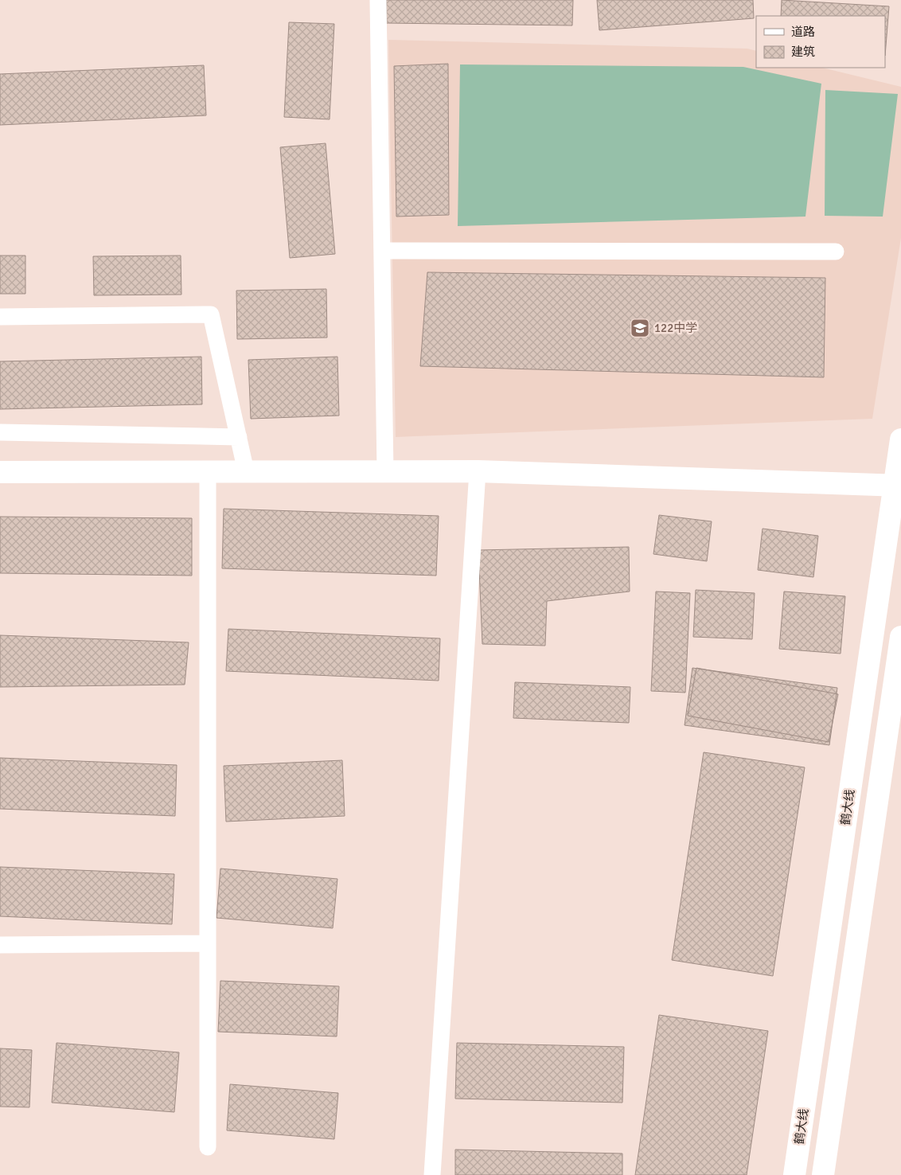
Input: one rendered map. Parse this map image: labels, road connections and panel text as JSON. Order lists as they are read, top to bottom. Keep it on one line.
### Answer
{"streets":{"main road":["鹤大线"]},"places":{"school or university":["122中学"]},"legend":["道路","建筑"]}
